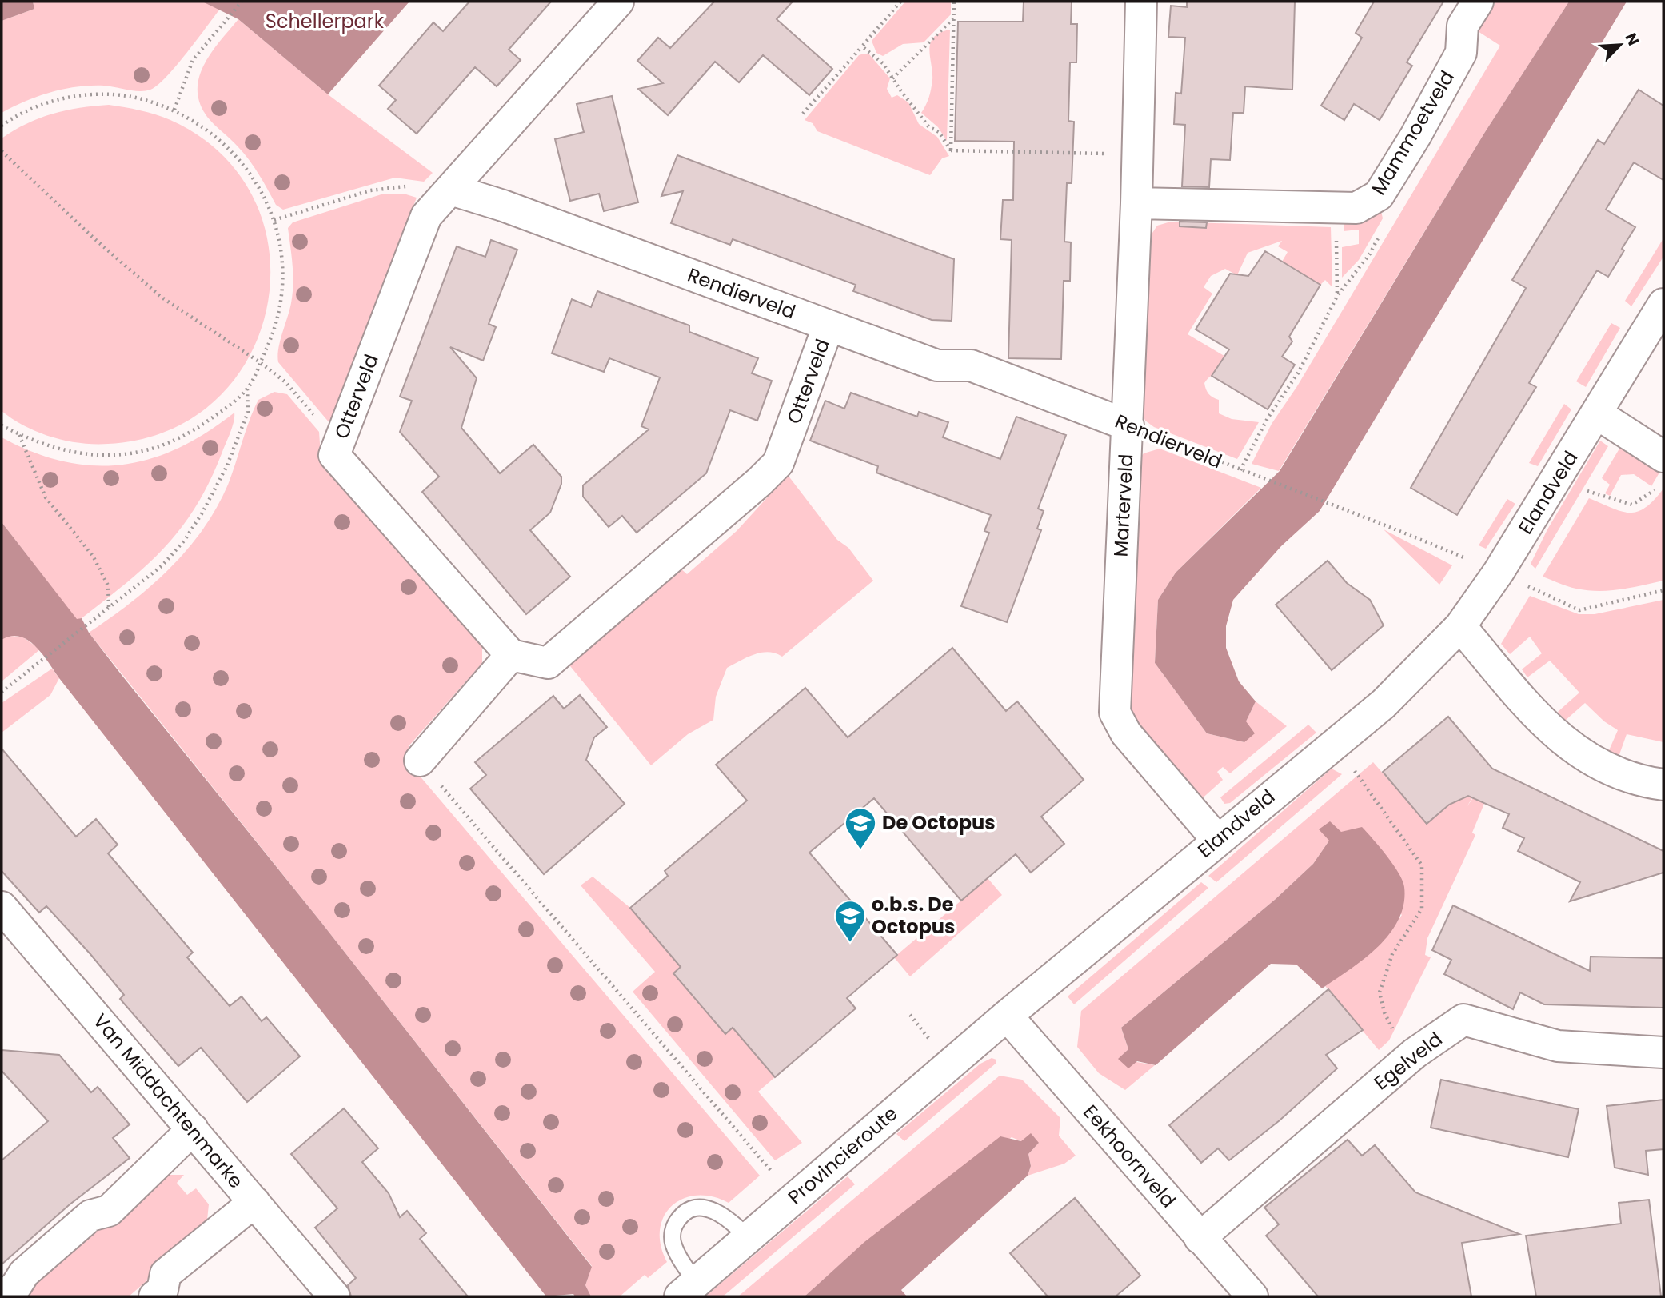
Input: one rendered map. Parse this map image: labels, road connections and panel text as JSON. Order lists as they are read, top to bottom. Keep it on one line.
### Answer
{"streets":{"street":["Mammoetveld","Rendierveld","Otterveld","Elandveld","Marterveld","Egelveld","Van Middachtenmarke","Provincieroute","Eekhoornveld"]},"crossings":[["Mammoetveld","Marterveld"],["Rendierveld","Otterveld"],["Rendierveld","Elandveld"],["Rendierveld","Marterveld"],["Elandveld","Marterveld"],["Elandveld","Provincieroute"],["Elandveld","Eekhoornveld"],["Egelveld","Eekhoornveld"],["Provincieroute","Eekhoornveld"]],"parks":["Schellerpark"],"places":{"school or university":["De Octopus","o.b.s. De Octopus"]},"north":"top right"}
